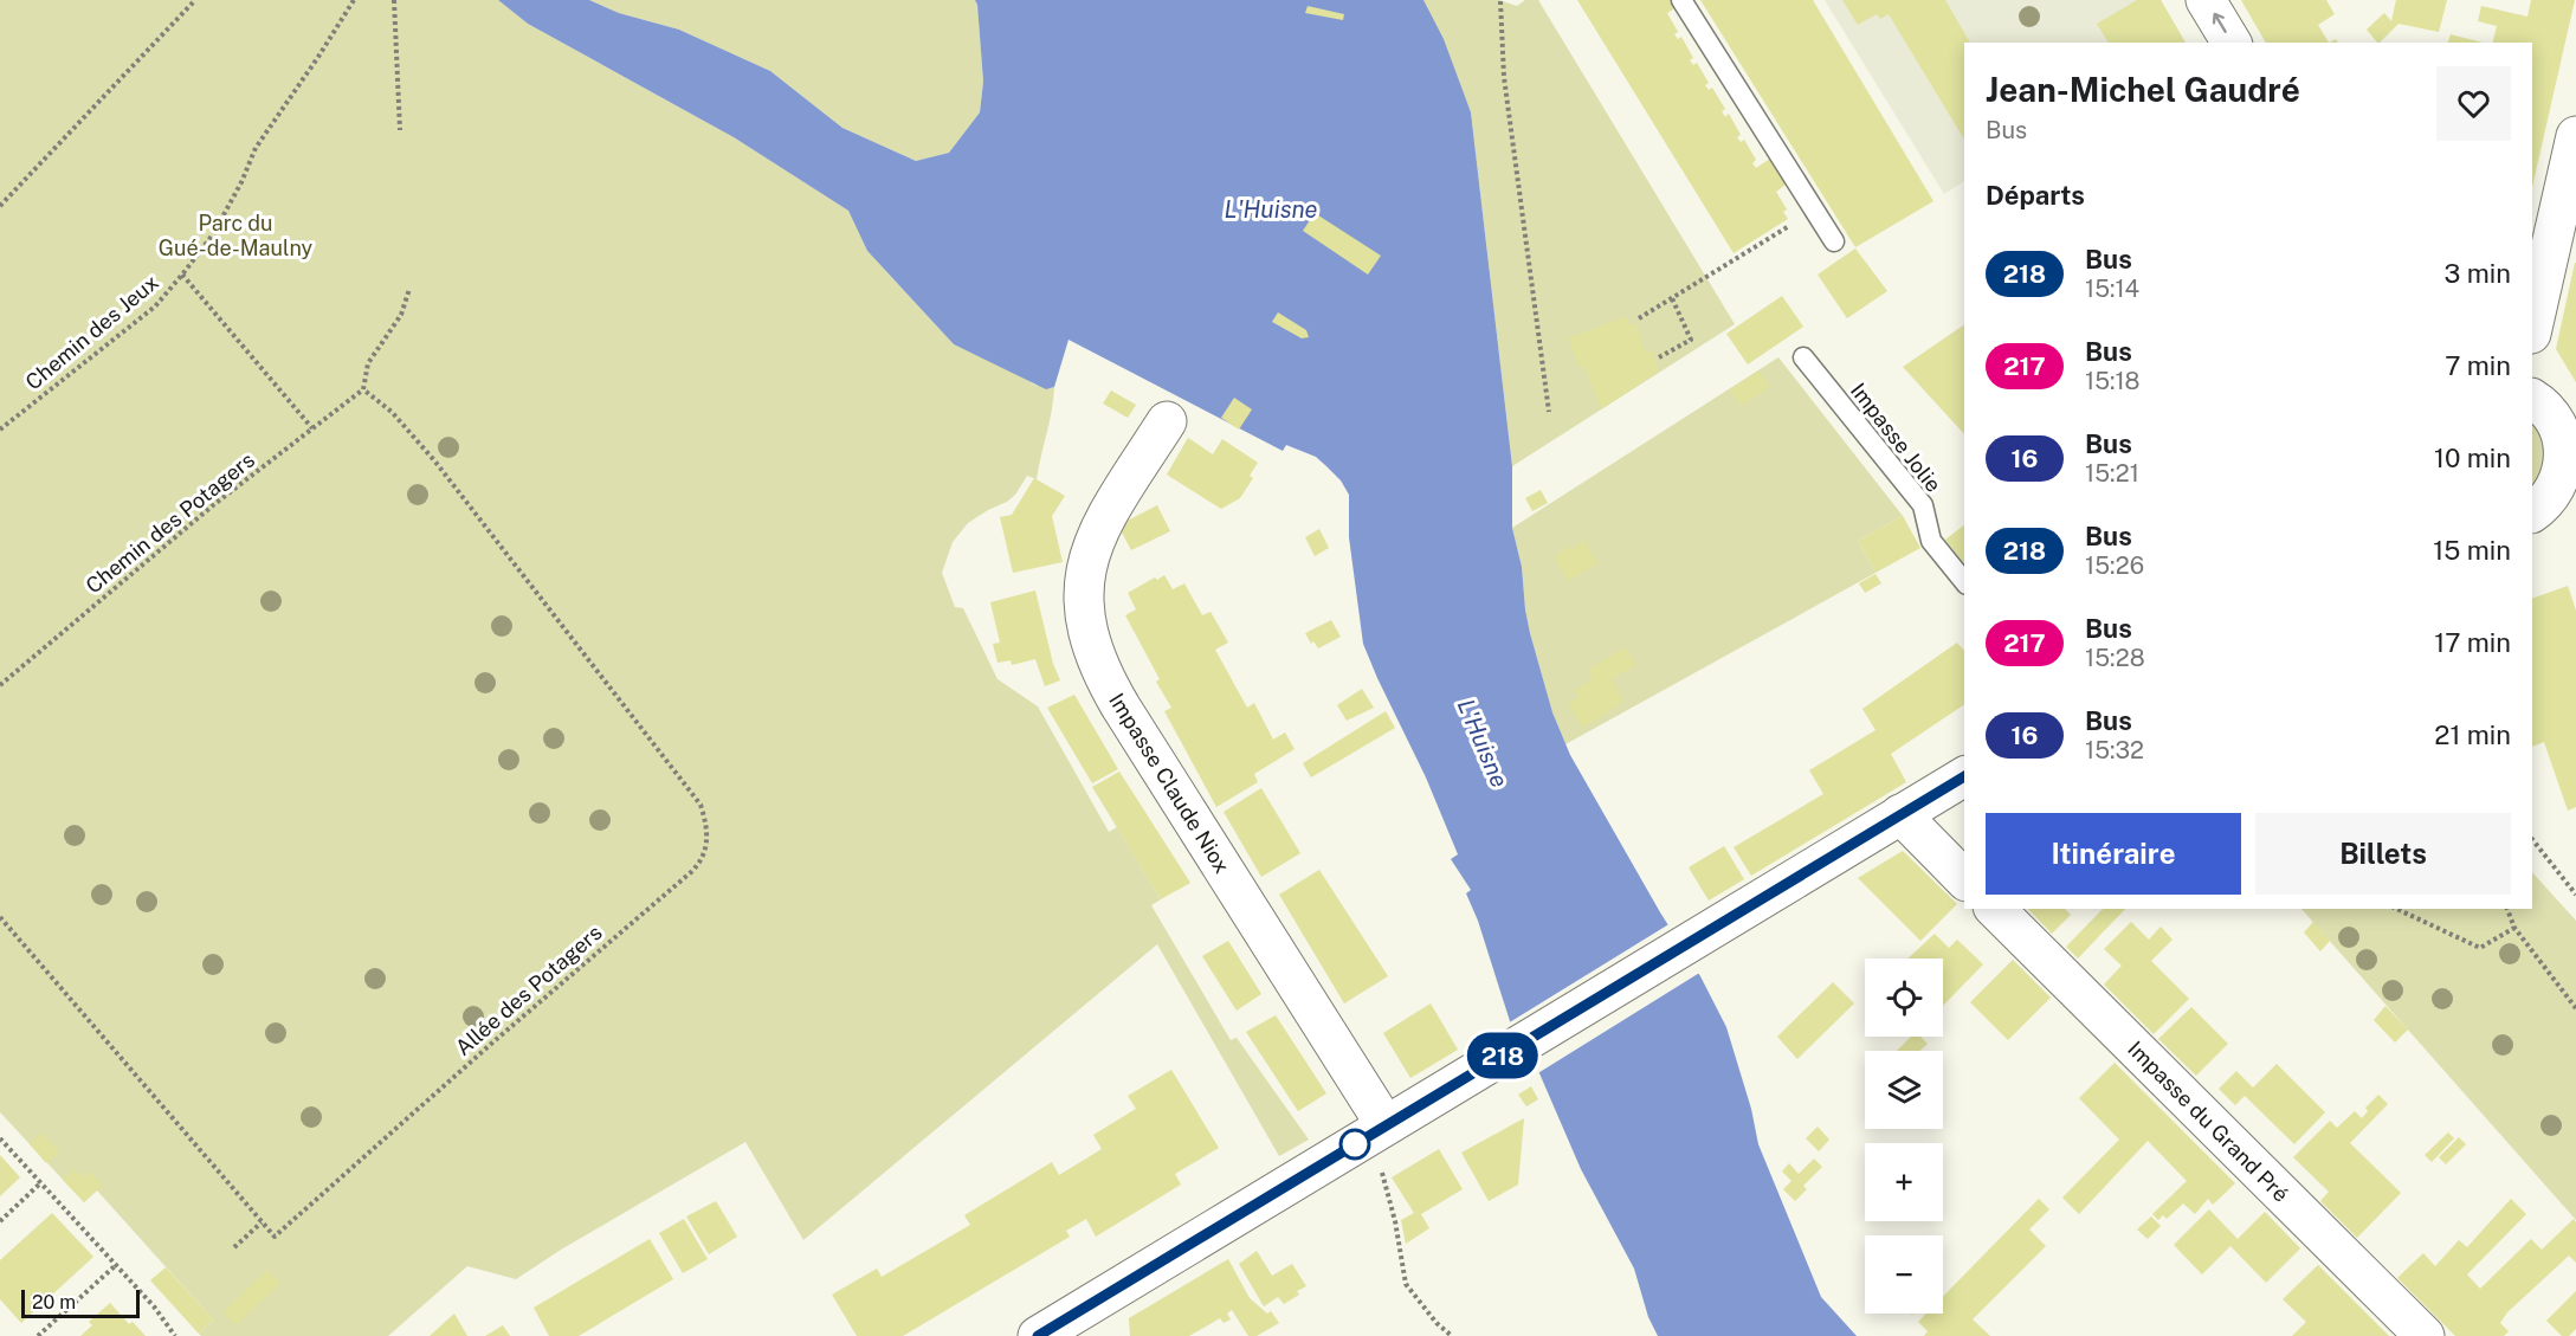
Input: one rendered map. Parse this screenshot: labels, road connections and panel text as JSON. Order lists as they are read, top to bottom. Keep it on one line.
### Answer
{"streets":{"street":["Impasse Claude Niox","Impasse du Grand Pré"],"lane":["Impasse Jolie"],"path":["Chemin des Jeux","Chemin des Potagers","Allée des Potagers"]},"crossings":[["Chemin des Potagers","Allée des Potagers"]],"water":["L'Huisne"],"parks":["Parc du Gué-de-Maulny"],"lines":["bus line 218"],"scale_bar":"20 m","page":{"on_map":"218","heading":[["Jean-Michel Gaudré","Bus"],"Départs"],"list":[{"mark":"218","name":"Bus","note":"15:14","value":"3 min"},{"mark":"217","name":"Bus","note":"15:18","value":"7 min"},{"mark":"16","name":"Bus","note":"15:21","value":"10 min"},{"mark":"218","name":"Bus","note":"15:26","value":"15 min"},{"mark":"217","name":"Bus","note":"15:28","value":"17 min"},{"mark":"16","name":"Bus","note":"15:32","value":"21 min"}],"buttons":["Itinéraire","Billets"],"map_buttons":["+","−"],"scale":"20 m"}}
